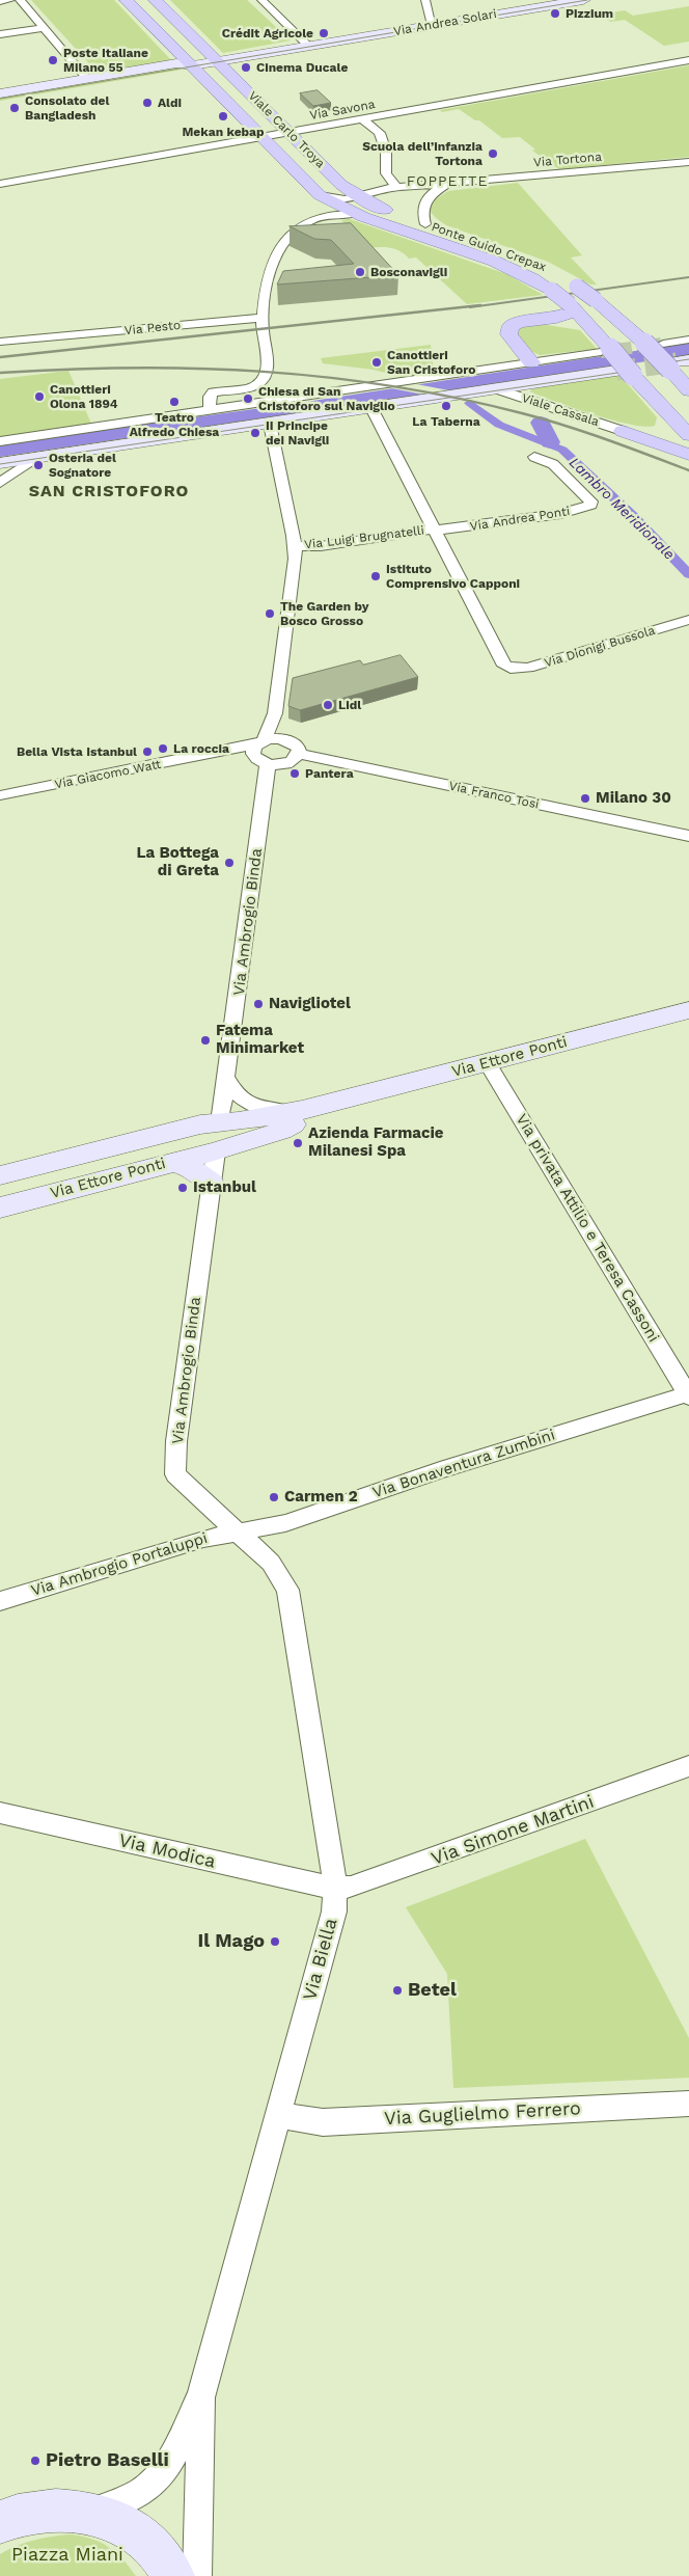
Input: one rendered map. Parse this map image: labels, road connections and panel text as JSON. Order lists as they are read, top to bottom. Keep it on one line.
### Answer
{"streets":{"main road":["Viale Carlo Troya","Ponte Guido Crepax"],"street":["Via Andrea Solari","Via Savona","Via Tortona","Via Pesto","Viale Cassala","Via Andrea Ponti","Via Luigi Brugnatelli","Via Dionigi Bussola","Via Giacomo Watt","Via Franco Tosi","Via Ambrogio Binda","Via Ettore Ponti","Via privata Attilio e Teresa Cassoni","Via Bonaventura Zumbini","Via Ambrogio Portaluppi","Via Simone Martini","Via Modica","Via Biella","Via Guglielmo Ferrero"]},"crossings":[["Via Andrea Solari","Viale Carlo Troya"],["Via Savona","Viale Carlo Troya"],["Viale Carlo Troya","Via Tortona"],["Viale Carlo Troya","Ponte Guido Crepax"],["Via Tortona","Ponte Guido Crepax"],["Via Andrea Ponti","Via Luigi Brugnatelli"],["Via Ambrogio Binda","Via Ettore Ponti"],["Via Ambrogio Binda","Via Bonaventura Zumbini"],["Via Ambrogio Binda","Via Ambrogio Portaluppi"],["Via Ambrogio Binda","Via Biella"],["Via Ettore Ponti","Via privata Attilio e Teresa Cassoni"],["Via privata Attilio e Teresa Cassoni","Via Bonaventura Zumbini"],["Via Bonaventura Zumbini","Via Ambrogio Portaluppi"],["Via Bonaventura Zumbini","Via Biella"],["Via Ambrogio Portaluppi","Via Biella"],["Via Simone Martini","Via Modica"],["Via Simone Martini","Via Biella"],["Via Modica","Via Biella"],["Via Biella","Via Guglielmo Ferrero"]],"districts":["FOPPETTE","SAN CRISTOFORO"],"water":["Lambro Meridionale"],"parks":["Piazza Miani"],"places":["Pizzium","Crédit Agricole","Poste Italiane Milano 55","Cinema Ducale","Aldi","Consolato del Bangladesh","Mekan kebap","Scuola dell’infanzia Tortona","Bosconavigli","Canottieri San Cristoforo","Canottieri Olona 1894","Chiesa di San Cristoforo sul Naviglio","Teatro Alfredo Chiesa","La Taberna","II Principe dei Navigli","Osteria del Sognatore","Istituto Comprensivo Capponi","The Garden by Bosco Grosso","Lidl","La roccia","Bella Vista Istanbul","Pantera","Milano 30","La Bottega di Greta","Navigliotel","Fatema Minimarket","Azienda Farmacie Milanesi Spa","Istanbul","Carmen 2","Il Mago","Betel","Pietro Baselli"]}
